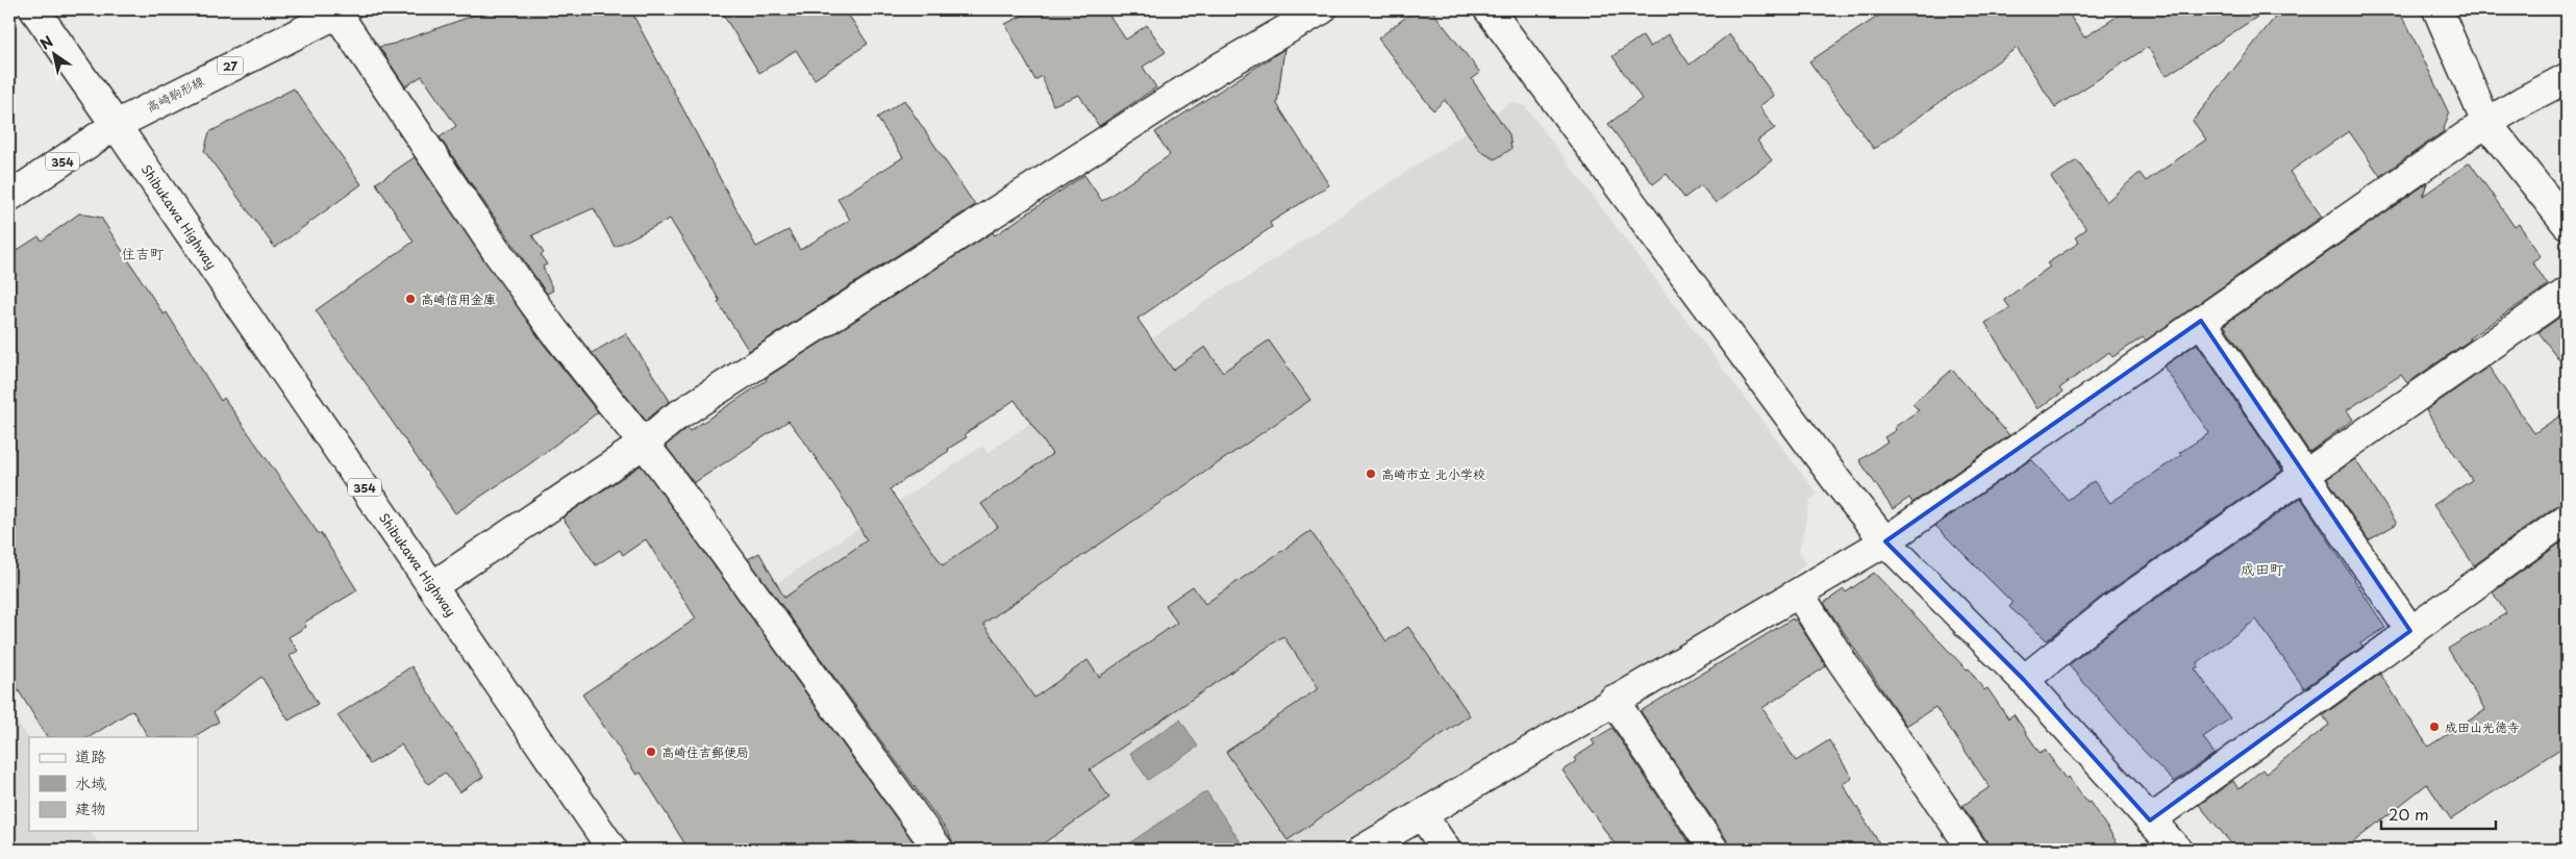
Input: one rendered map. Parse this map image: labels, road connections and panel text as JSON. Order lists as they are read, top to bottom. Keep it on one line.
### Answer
{"streets":{"main road":["27","高崎駒形線","354","Shibukawa Highway"]},"crossings":[["高崎駒形線","354"],["高崎駒形線","Shibukawa Highway"],["354","Shibukawa Highway"]],"districts":["住吉町","成田町"],"places":["高崎信用金庫","高崎市立 北小学校","成田山光徳寺","高崎住吉郵便局"],"legend":["道路","水域","建物"],"scale_bar":"20 m","north":"top left"}
